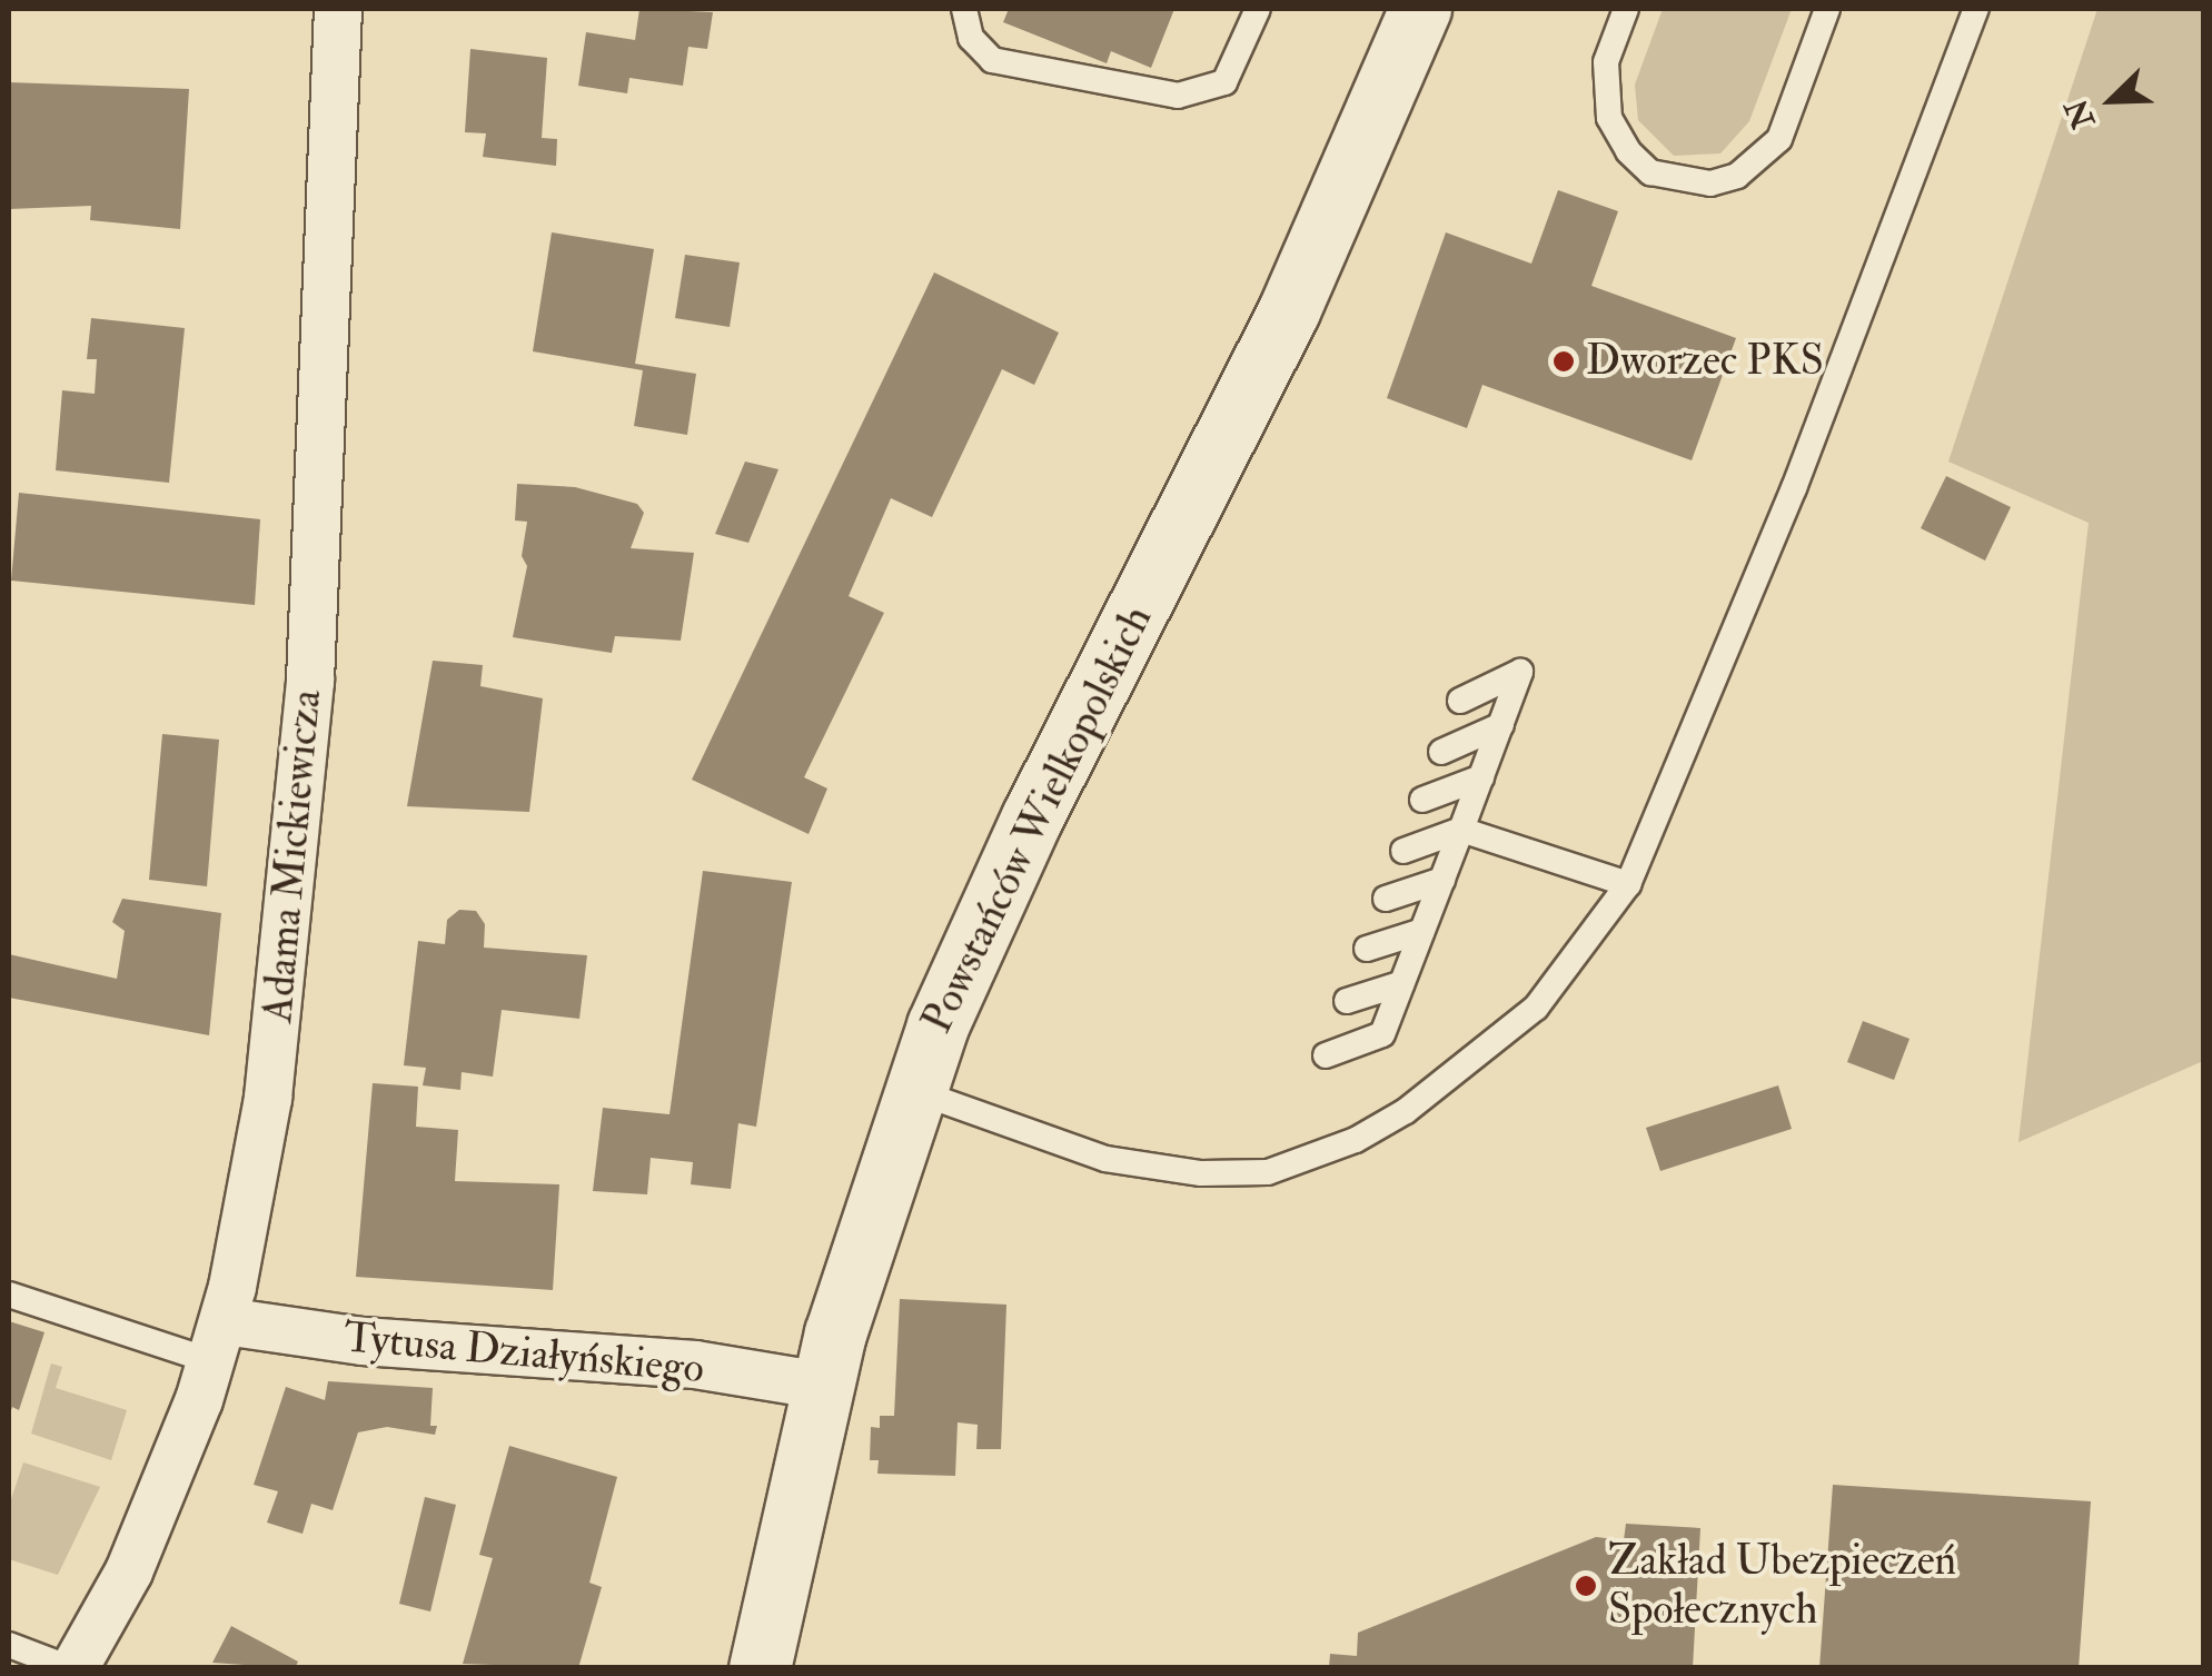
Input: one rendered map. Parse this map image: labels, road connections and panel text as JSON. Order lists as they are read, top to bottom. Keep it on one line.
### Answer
{"streets":{"street":["Powstańców Wielkopolskich","Adama Mickiewicza","Tytusa Działyńskiego"]},"crossings":[["Powstańców Wielkopolskich","Tytusa Działyńskiego"],["Adama Mickiewicza","Tytusa Działyńskiego"]],"places":["Dworzec PKS","Zakład Ubezpieczeń Społecznych"],"north":"bottom left"}
